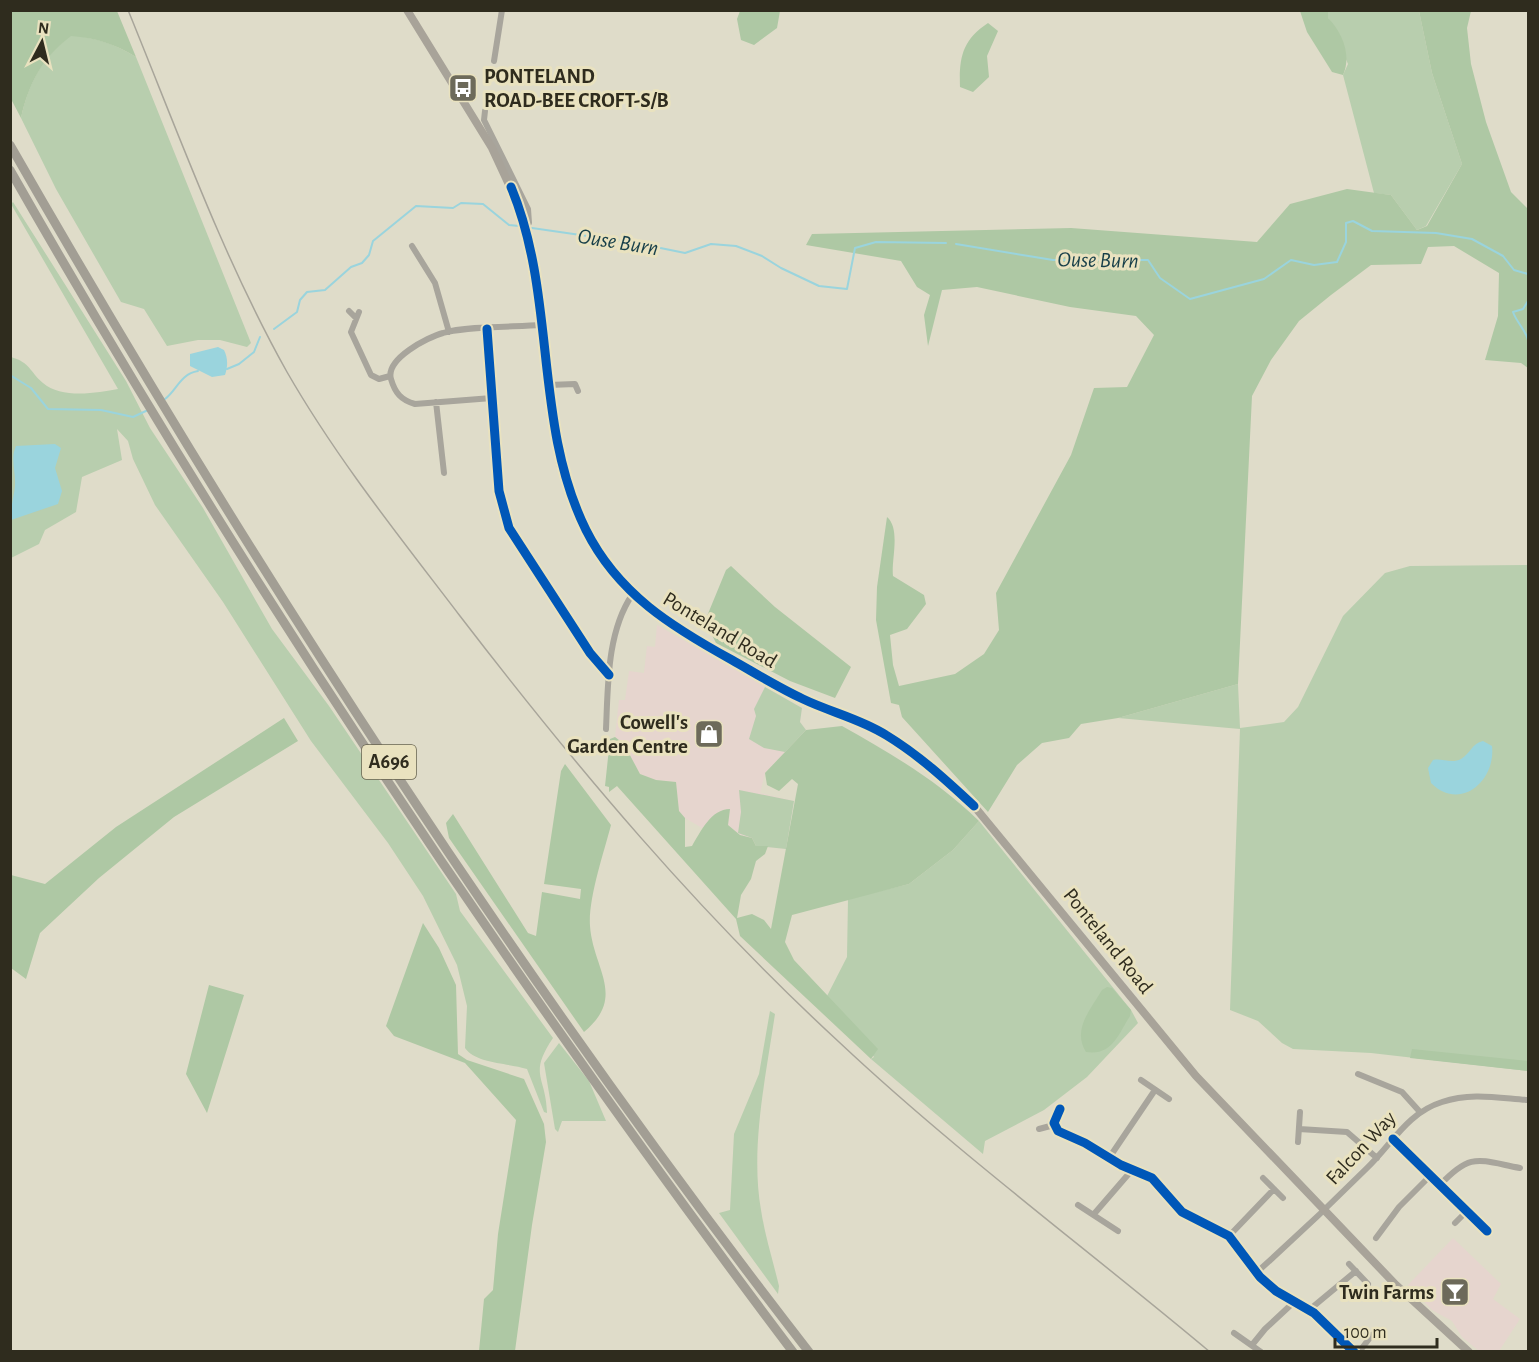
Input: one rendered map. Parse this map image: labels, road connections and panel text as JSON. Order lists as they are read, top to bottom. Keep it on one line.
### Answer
{"streets":{"highway":["A696"],"main road":["Ponteland Road"],"street":["Falcon Way"]},"crossings":[["Ponteland Road","Falcon Way"]],"water":["Ouse Burn"],"places":{"bus stop":["PONTELAND ROAD-BEE CROFT-S/B"],"shop":["Cowell's Garden Centre"],"bar":["Twin Farms"]},"scale_bar":"100 m","north":"top"}
